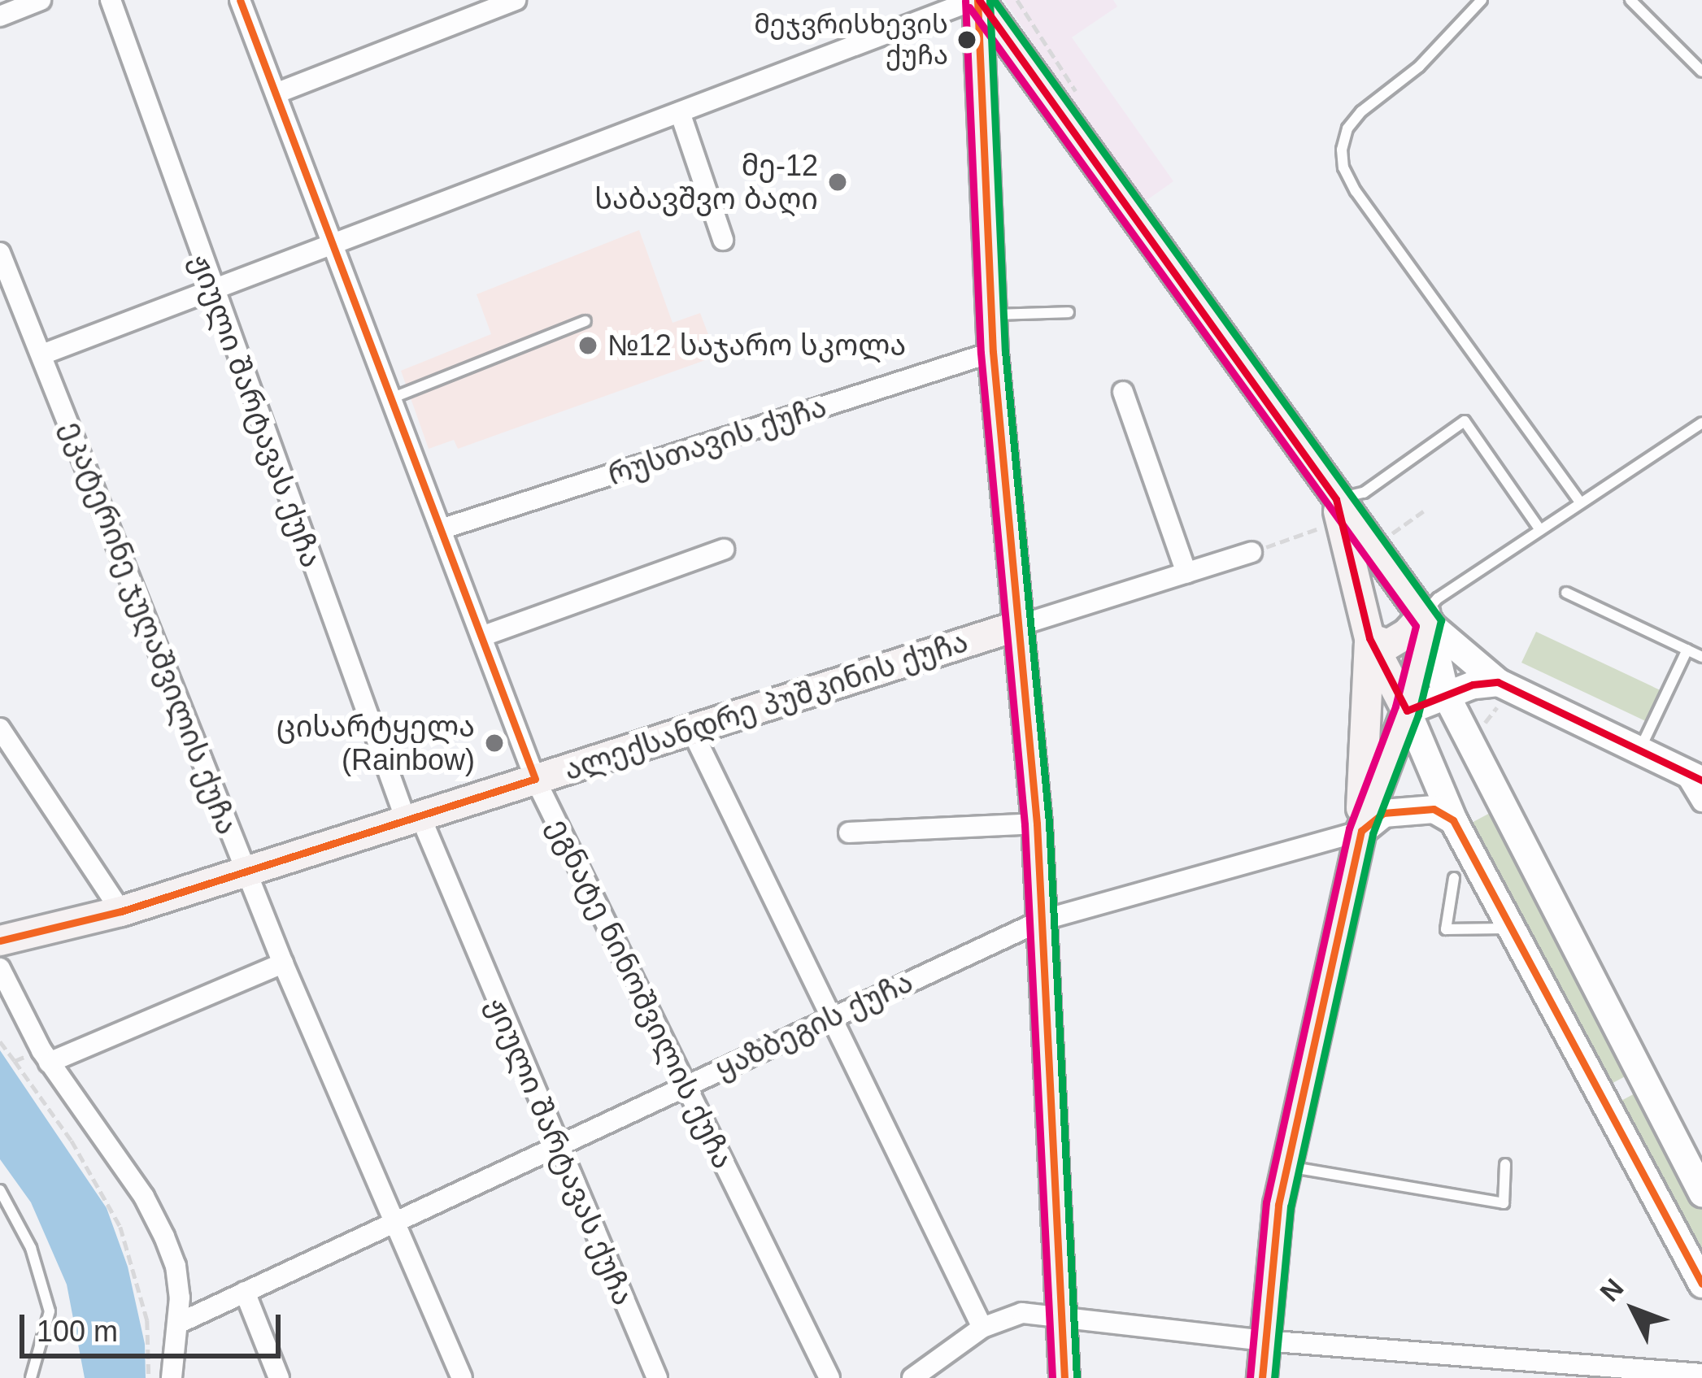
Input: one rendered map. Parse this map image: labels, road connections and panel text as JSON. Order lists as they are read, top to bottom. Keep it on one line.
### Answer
{"streets":{"main road":["ალექსანდრე პუშკინის ქუჩა"],"street":["ჟიული შარტავას ქუჩა","რუსთავის ქუჩა","ეკატერინე ჯუღაშვილის ქუჩა","ეგნატე ნინოშვილის ქუჩა","ყაზბეგის ქუჩა"]},"crossings":[["ჟიული შარტავას ქუჩა","ალექსანდრე პუშკინის ქუჩა"],["ჟიული შარტავას ქუჩა","ყაზბეგის ქუჩა"],["რუსთავის ქუჩა","ეგნატე ნინოშვილის ქუჩა"],["ეკატერინე ჯუღაშვილის ქუჩა","ალექსანდრე პუშკინის ქუჩა"],["ეკატერინე ჯუღაშვილის ქუჩა","ყაზბეგის ქუჩა"],["ალექსანდრე პუშკინის ქუჩა","ეგნატე ნინოშვილის ქუჩა"],["ეგნატე ნინოშვილის ქუჩა","ყაზბეგის ქუჩა"]],"places":["მეჯვრისხევის ქუჩა","მე-12 საბავშვო ბაღი","№12 საჯარო სკოლა","ცისარტყელა (Rainbow)"],"scale_bar":"100 m","north":"top left"}
